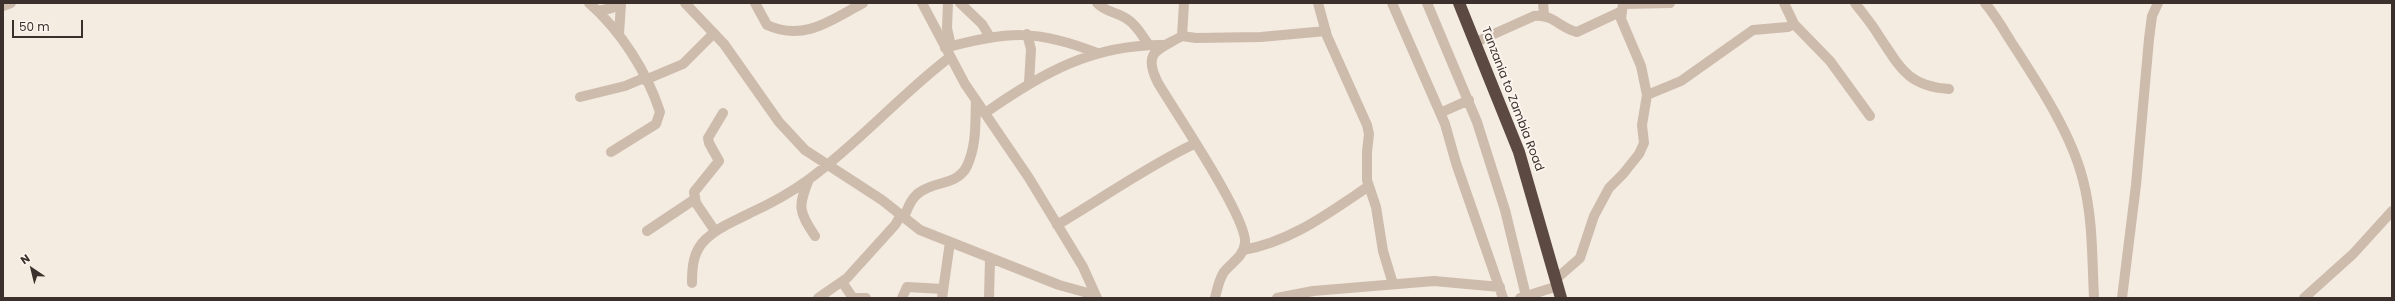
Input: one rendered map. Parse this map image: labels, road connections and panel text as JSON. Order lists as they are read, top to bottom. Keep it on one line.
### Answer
{"streets":{"highway":["Tanzania to Zambia Road"]},"scale_bar":"50 m","north":"top left"}
